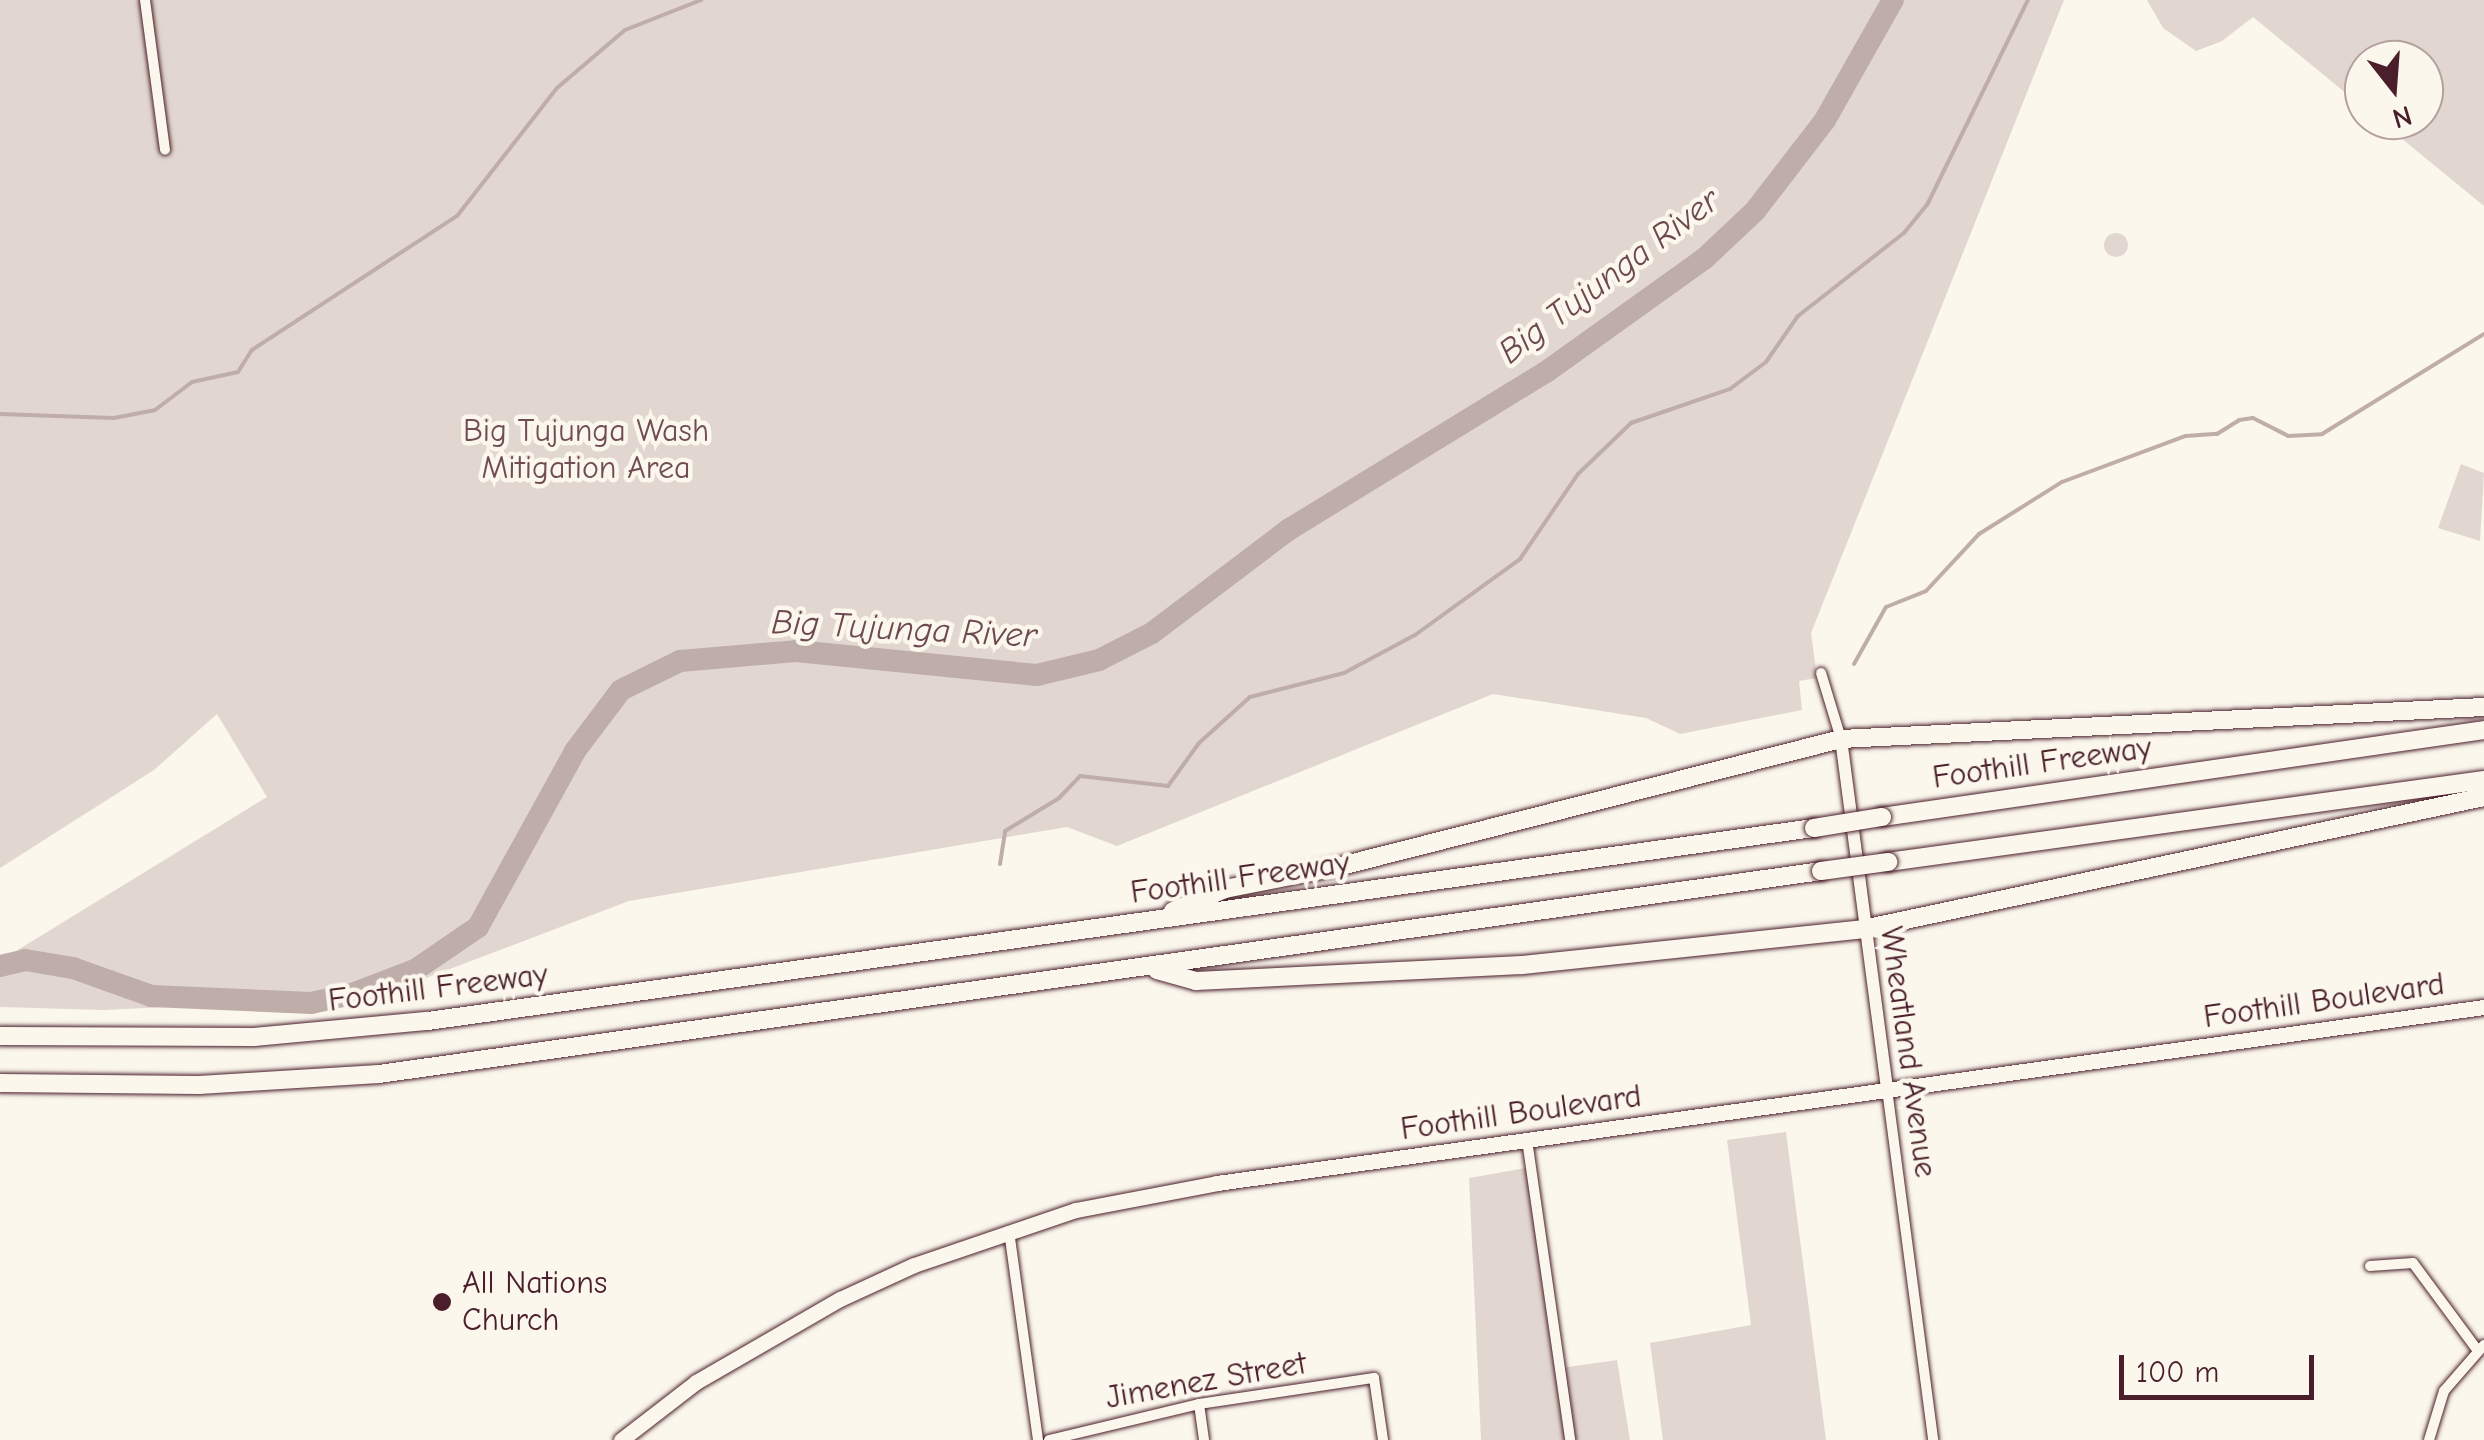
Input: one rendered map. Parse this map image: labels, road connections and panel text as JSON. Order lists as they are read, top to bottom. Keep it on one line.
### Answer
{"streets":{"highway":["Foothill Freeway"],"main road":["Foothill Boulevard"],"street":["Wheatland Avenue","Jimenez Street"]},"crossings":[["Foothill Boulevard","Wheatland Avenue"]],"water":["Big Tujunga River"],"parks":["Big Tujunga Wash Mitigation Area"],"places":["All Nations Church"],"scale_bar":"100 m","north":"bottom"}
